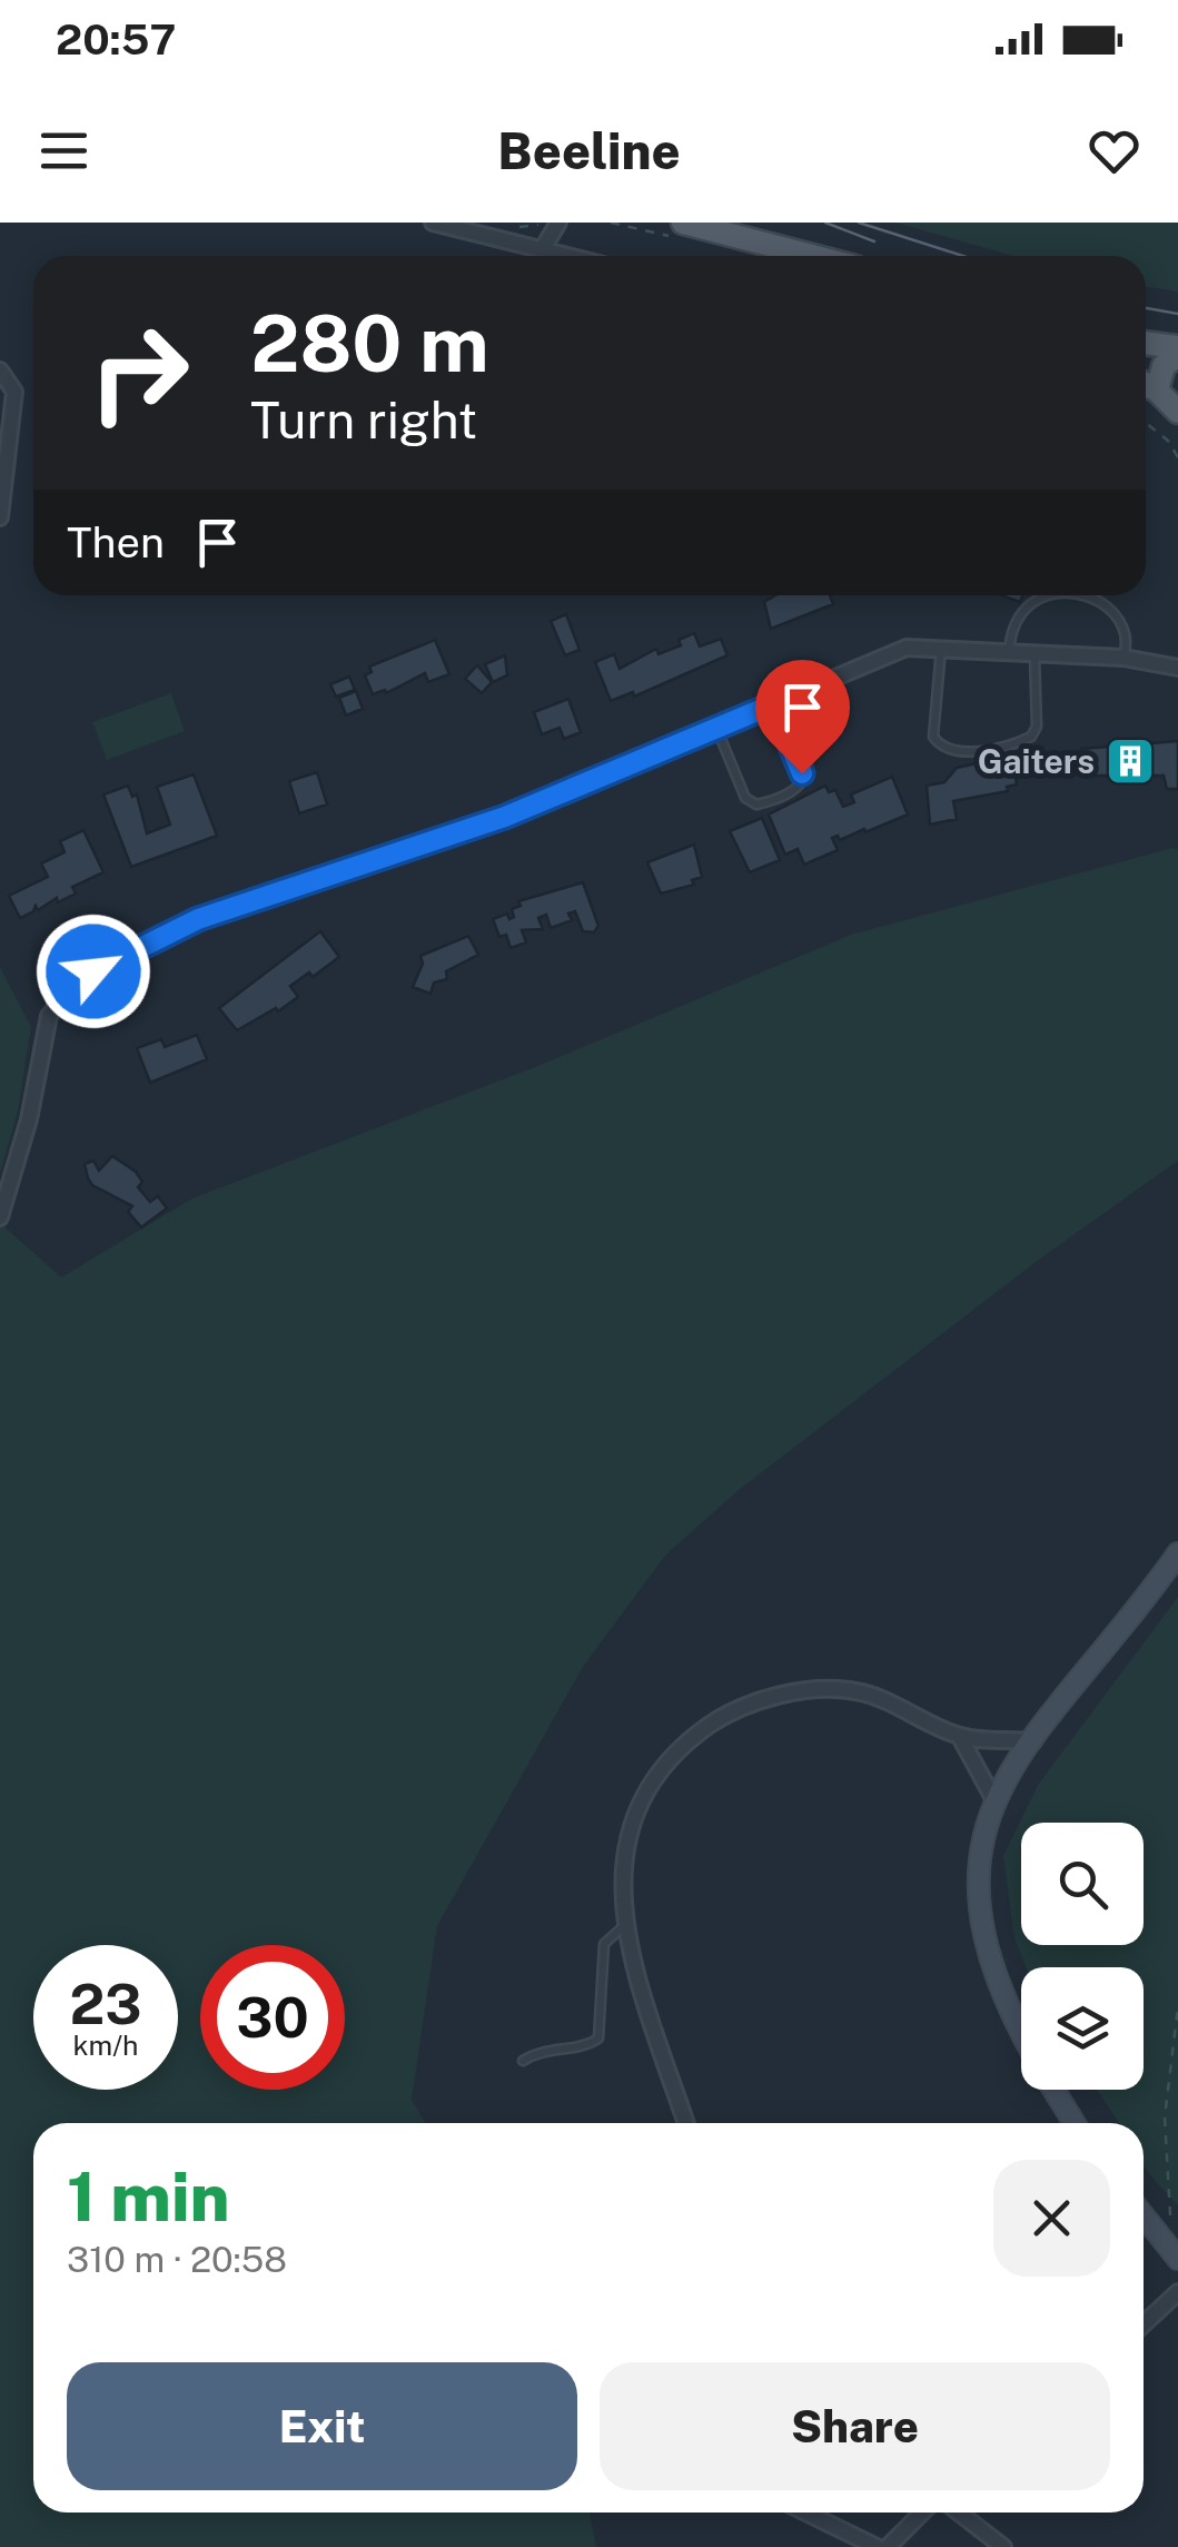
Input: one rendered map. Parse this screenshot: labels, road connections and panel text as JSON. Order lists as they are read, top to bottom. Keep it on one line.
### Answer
{"places":{"building":["Gaiters"]},"page":{"status":"20:57","header":"Beeline","turn":["280 m","Turn right"],"then":"Then","speed":"23 km/h","limit":"30","heading":["1 min","310 m · 20:58"],"buttons":["Exit","Share"]}}
